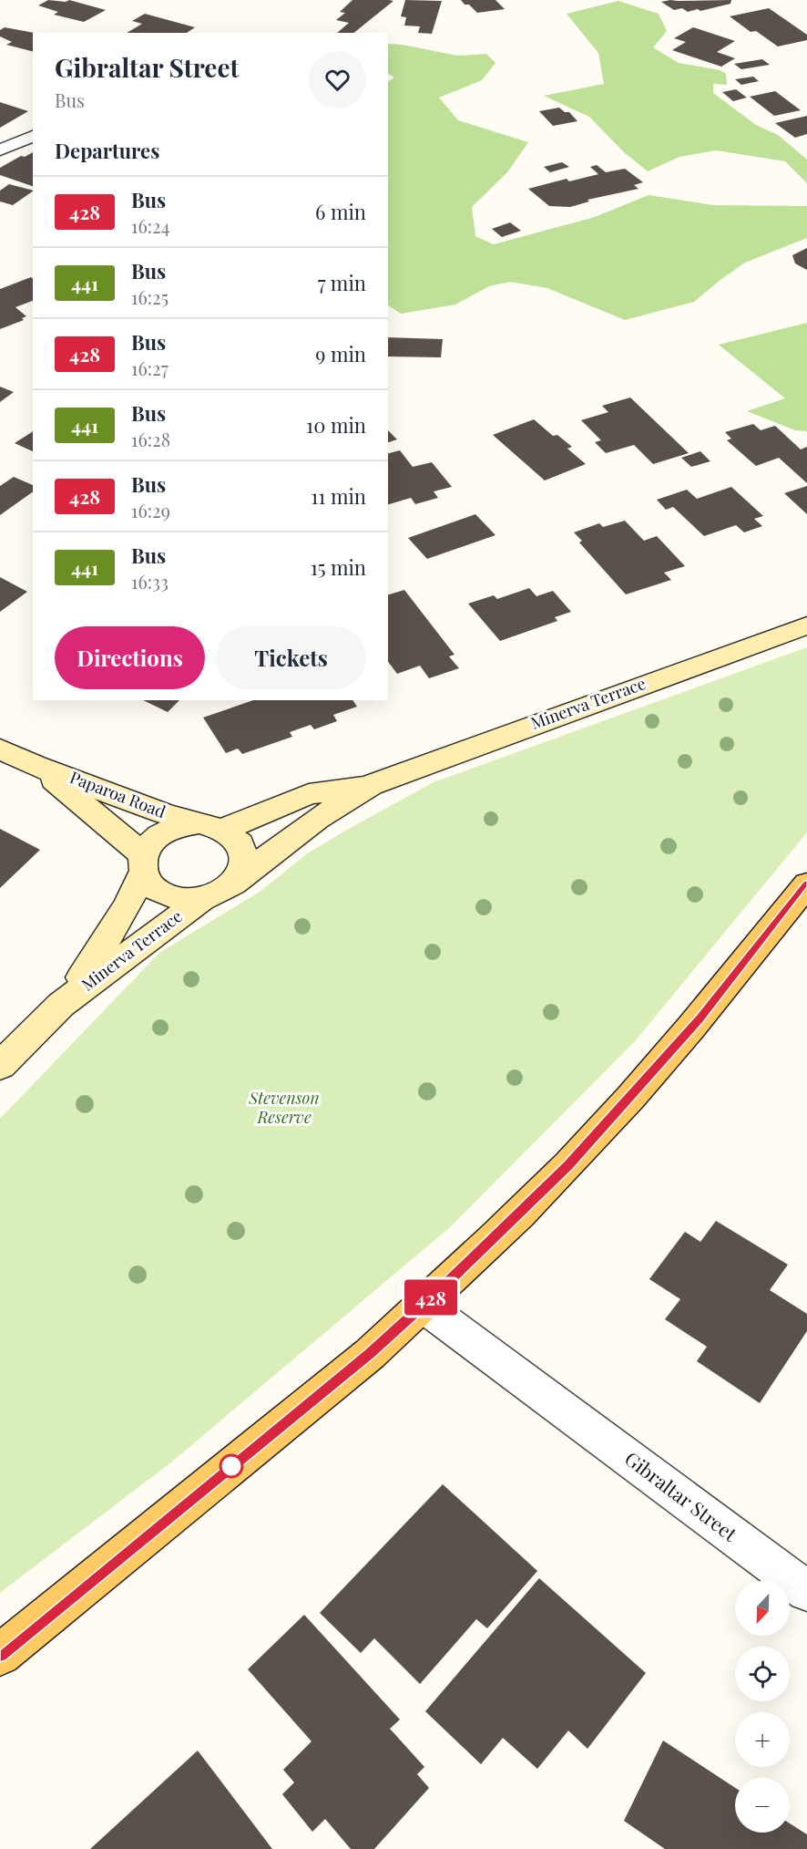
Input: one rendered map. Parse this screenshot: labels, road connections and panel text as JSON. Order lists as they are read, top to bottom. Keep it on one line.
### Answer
{"streets":{"main road":["Minerva Terrace","Paparoa Road"],"street":["Gibraltar Street"]},"crossings":[["Minerva Terrace","Paparoa Road"]],"parks":["Stevenson Reserve"],"lines":["bus line 428"],"north":"bottom","page":{"on_map":"428","heading":[["Gibraltar Street","Bus"],"Departures"],"list":[{"mark":"428","name":"Bus","note":"16:24","value":"6 min"},{"mark":"441","name":"Bus","note":"16:25","value":"7 min"},{"mark":"428","name":"Bus","note":"16:27","value":"9 min"},{"mark":"441","name":"Bus","note":"16:28","value":"10 min"},{"mark":"428","name":"Bus","note":"16:29","value":"11 min"},{"mark":"441","name":"Bus","note":"16:33","value":"15 min"}],"buttons":["Directions","Tickets"],"map_buttons":["+","−"]}}
